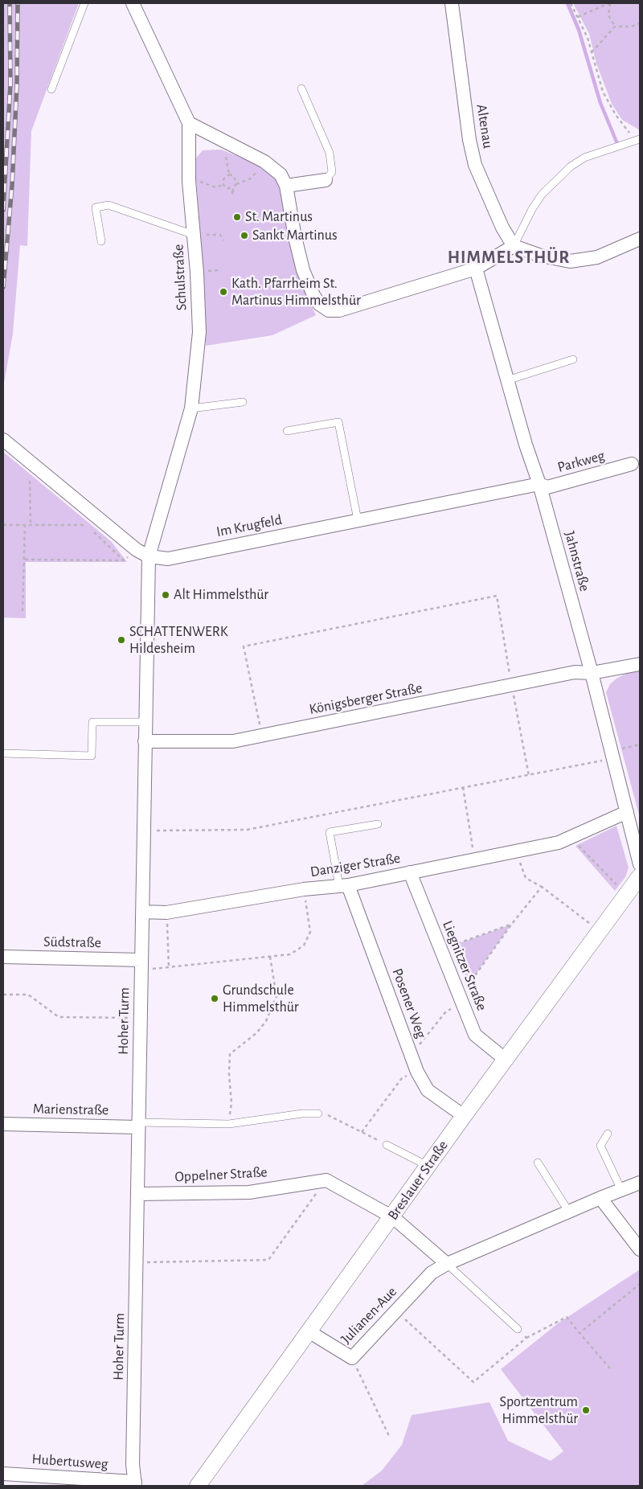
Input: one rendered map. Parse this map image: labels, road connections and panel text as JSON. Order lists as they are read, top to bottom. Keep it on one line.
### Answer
{"streets":{"street":["Altenau","Schulstraße","Parkweg","Im Krugfeld","Jahnstraße","Königsberger Straße","Danziger Straße","Südstraße","Liegnitzer Straße","Posener Weg","Hoher Turm","Marienstraße","Oppelner Straße","Breslauer Straße","Julianen-Aue","Hubertusweg"]},"crossings":[["Schulstraße","Im Krugfeld"],["Schulstraße","Hoher Turm"],["Parkweg","Im Krugfeld"],["Parkweg","Jahnstraße"],["Im Krugfeld","Jahnstraße"],["Im Krugfeld","Hoher Turm"],["Jahnstraße","Königsberger Straße"],["Jahnstraße","Danziger Straße"],["Königsberger Straße","Hoher Turm"],["Danziger Straße","Liegnitzer Straße"],["Danziger Straße","Posener Weg"],["Danziger Straße","Hoher Turm"],["Südstraße","Hoher Turm"],["Liegnitzer Straße","Breslauer Straße"],["Posener Weg","Breslauer Straße"],["Hoher Turm","Marienstraße"],["Hoher Turm","Oppelner Straße"],["Hoher Turm","Hubertusweg"],["Breslauer Straße","Julianen-Aue"]],"districts":["HIMMELSTHÜR"],"places":["St. Martinus","Sankt Martinus","Kath. Pfarrheim St. Martinus Himmelsthür","Alt Himmelsthür","SCHATTENWERK Hildesheim","Grundschule Himmelsthür","Sportzentrum Himmelsthür"]}
